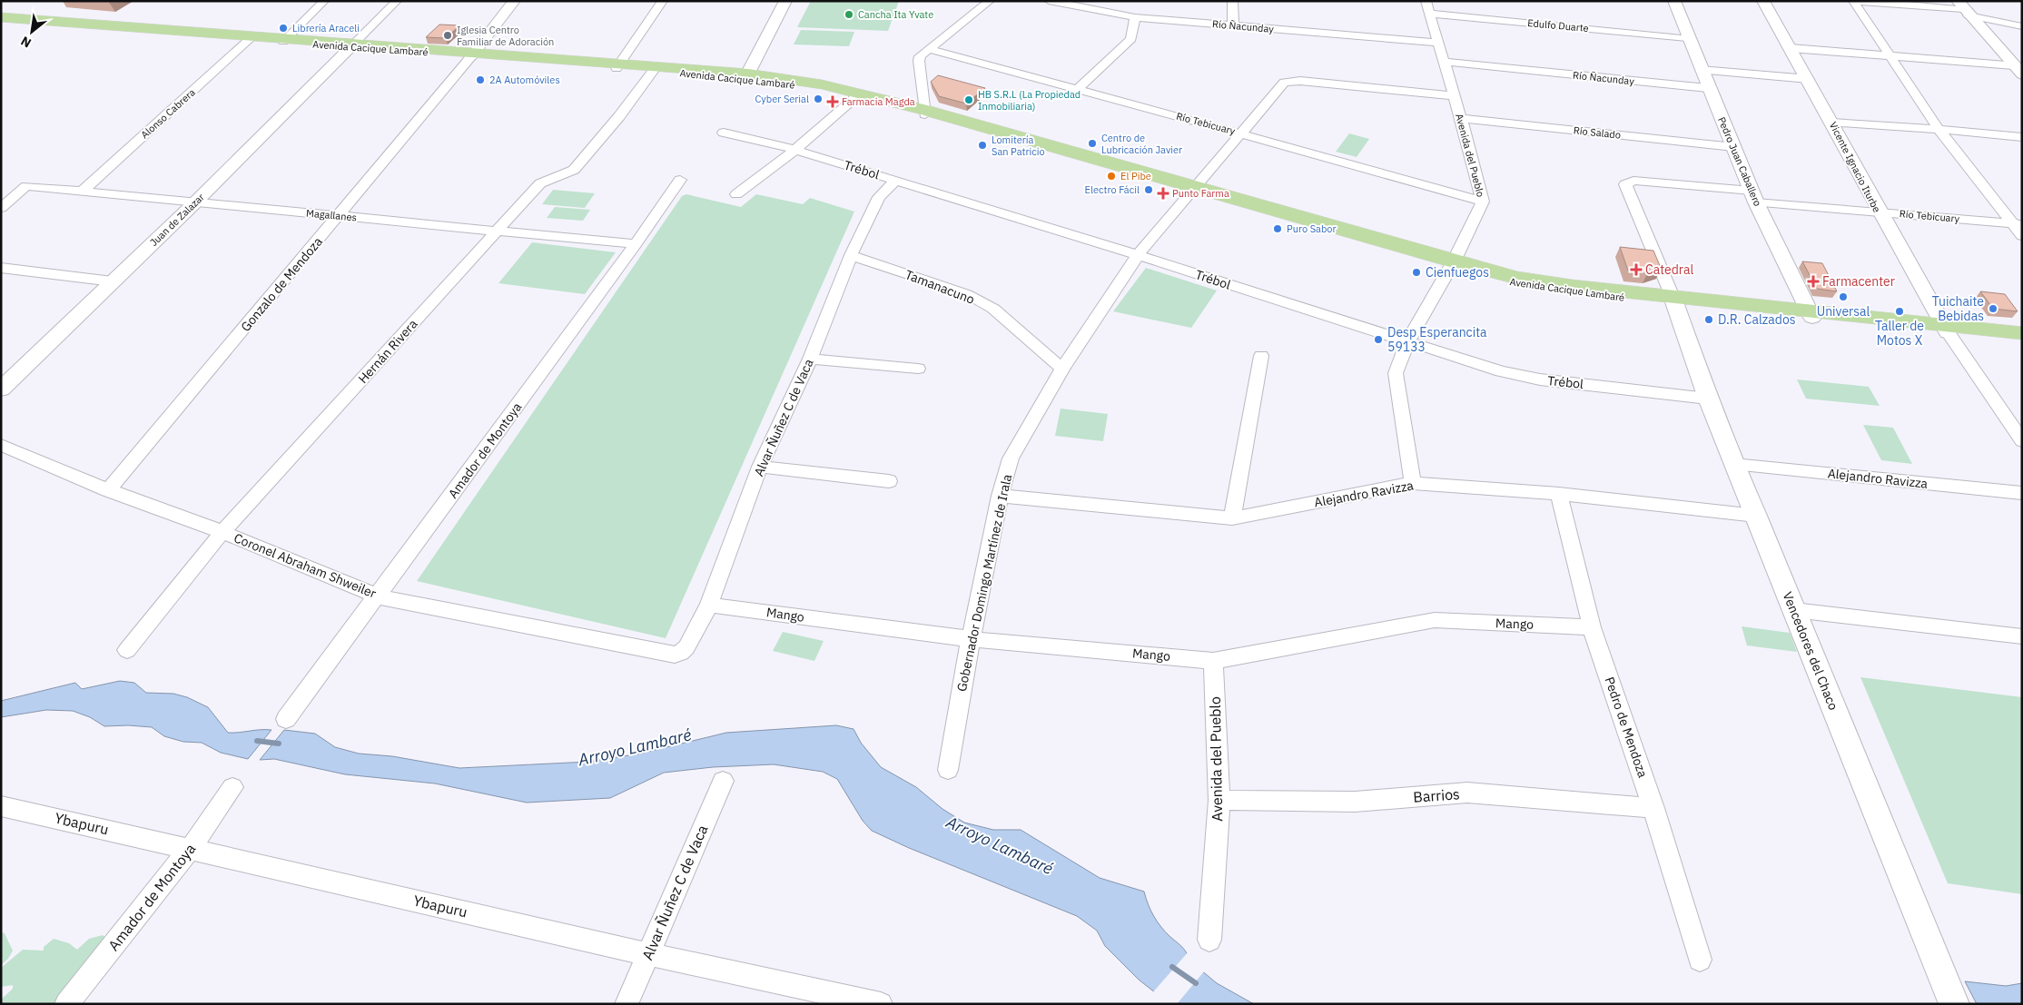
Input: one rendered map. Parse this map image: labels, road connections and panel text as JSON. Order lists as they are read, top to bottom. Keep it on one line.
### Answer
{"streets":{"main road":["Avenida Cacique Lambaré"],"street":["Edulfo Duarte","Río Ñacunday","Alonso Cabrera","Río Tebicuary","Río Salado","Avenida del Pueblo","Pedro Juan Caballero","Vicente Ignacio Iturbe","Trébol","Magallanes","Juan de Zalazar","Gonzalo de Mendoza","Tamanacuno","Hernán Rivera","Alvar Ñuñez C de Vaca","Amador de Montoya","Alejandro Ravizza","Coronel Abraham Shweiler","Gobernador Domingo Martínez de Irala","Mango","Vencedores del Chaco","Pedro de Mendoza","Barrios","Ybapuru"]},"crossings":[["Edulfo Duarte","Avenida del Pueblo"],["Edulfo Duarte","Pedro Juan Caballero"],["Río Ñacunday","Avenida del Pueblo"],["Río Ñacunday","Pedro Juan Caballero"],["Avenida Cacique Lambaré","Alonso Cabrera"],["Avenida Cacique Lambaré","Río Tebicuary"],["Avenida Cacique Lambaré","Avenida del Pueblo"],["Avenida Cacique Lambaré","Pedro Juan Caballero"],["Avenida Cacique Lambaré","Vicente Ignacio Iturbe"],["Avenida Cacique Lambaré","Juan de Zalazar"],["Avenida Cacique Lambaré","Gonzalo de Mendoza"],["Avenida Cacique Lambaré","Hernán Rivera"],["Avenida Cacique Lambaré","Gobernador Domingo Martínez de Irala"],["Avenida Cacique Lambaré","Vencedores del Chaco"],["Alonso Cabrera","Magallanes"],["Río Tebicuary","Avenida del Pueblo"],["Río Tebicuary","Pedro Juan Caballero"],["Río Tebicuary","Vicente Ignacio Iturbe"],["Río Tebicuary","Gobernador Domingo Martínez de Irala"],["Río Tebicuary","Vencedores del Chaco"],["Río Salado","Avenida del Pueblo"],["Río Salado","Pedro Juan Caballero"],["Avenida del Pueblo","Trébol"],["Avenida del Pueblo","Alejandro Ravizza"],["Avenida del Pueblo","Mango"],["Avenida del Pueblo","Barrios"],["Trébol","Alvar Ñuñez C de Vaca"],["Trébol","Gobernador Domingo Martínez de Irala"],["Trébol","Vencedores del Chaco"],["Magallanes","Juan de Zalazar"],["Magallanes","Gonzalo de Mendoza"],["Magallanes","Hernán Rivera"],["Magallanes","Amador de Montoya"],["Gonzalo de Mendoza","Coronel Abraham Shweiler"],["Tamanacuno","Alvar Ñuñez C de Vaca"],["Tamanacuno","Gobernador Domingo Martínez de Irala"],["Hernán Rivera","Coronel Abraham Shweiler"],["Alvar Ñuñez C de Vaca","Coronel Abraham Shweiler"],["Alvar Ñuñez C de Vaca","Mango"],["Alvar Ñuñez C de Vaca","Ybapuru"],["Amador de Montoya","Coronel Abraham Shweiler"],["Amador de Montoya","Ybapuru"],["Alejandro Ravizza","Gobernador Domingo Martínez de Irala"],["Alejandro Ravizza","Vencedores del Chaco"],["Alejandro Ravizza","Pedro de Mendoza"],["Gobernador Domingo Martínez de Irala","Mango"],["Mango","Pedro de Mendoza"],["Pedro de Mendoza","Barrios"]],"water":["Arroyo Lambaré"],"places":{"other":["Cancha Ita Yvate","Librería Araceli","Iglesia Centro Familiar de Adoración","2A Automóviles","Cyber Serial","HB S.R.L (La Propiedad Inmobiliaria)","Centro de Lubricación Javier","Lomitería San Patricio","El Pibe","Electro Fácil","Puro Sabor","Cienfuegos","Universal","Tuichaite Bebidas","Taller de Motos X","D.R. Calzados","Desp Esperancita 59133"],"health":["Farmacia Magda","Punto Farma","Catedral","Farmacenter"]},"north":"bottom left"}
